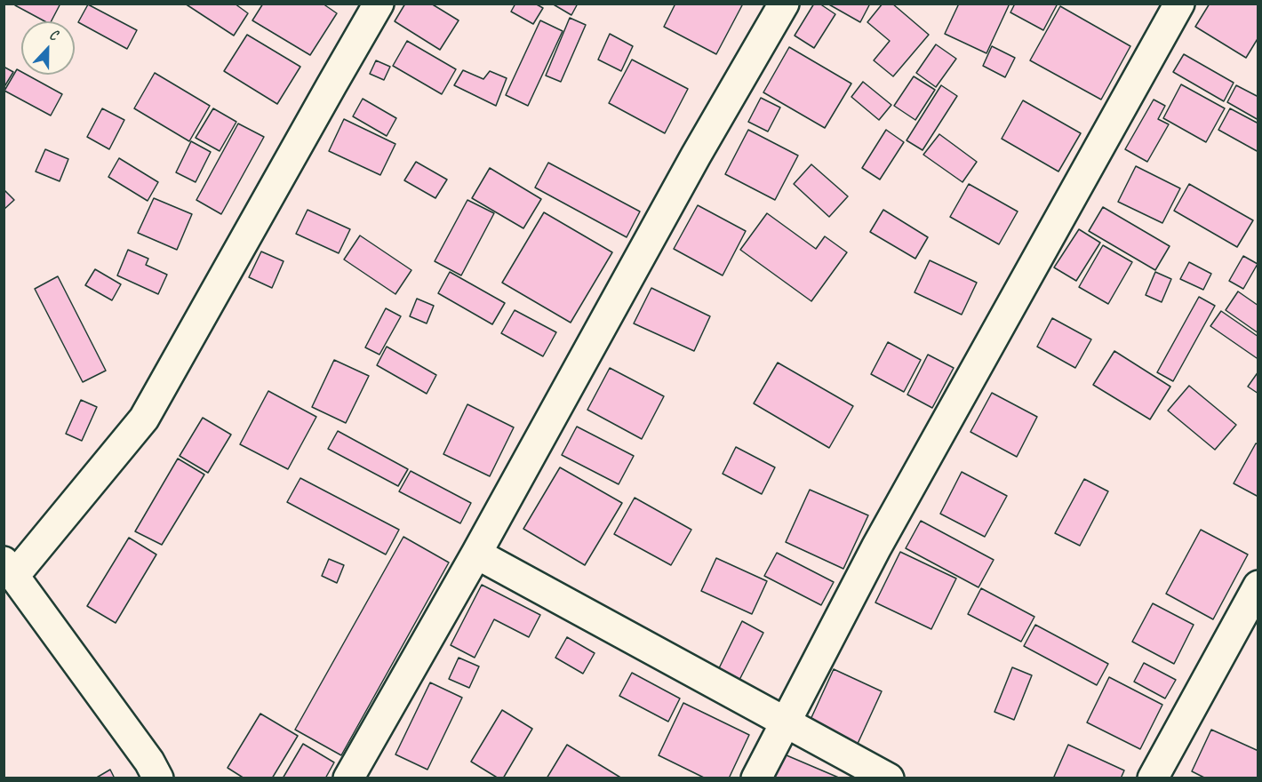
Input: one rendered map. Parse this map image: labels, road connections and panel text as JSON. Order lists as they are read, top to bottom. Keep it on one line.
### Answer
{"north":"top"}
